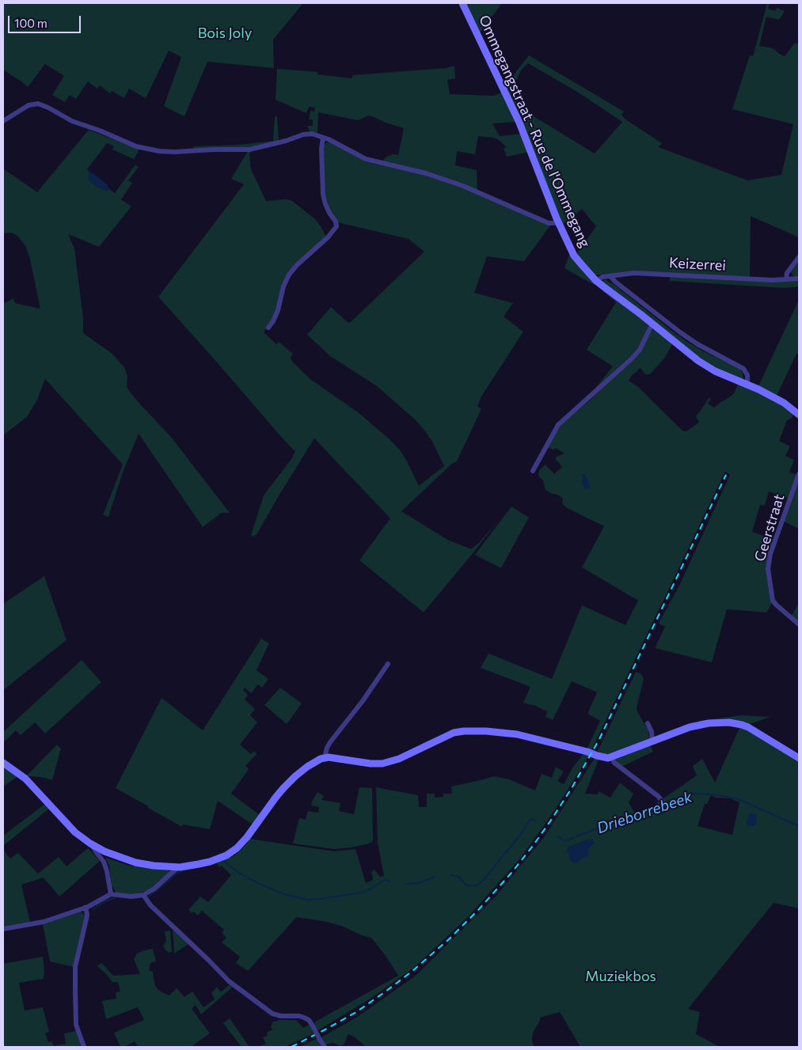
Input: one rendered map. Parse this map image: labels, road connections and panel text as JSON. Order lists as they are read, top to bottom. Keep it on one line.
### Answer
{"streets":{"main road":["Ommegangstraat - Rue de l'Ommegang"],"street":["Keizerrei","Geerstraat"]},"crossings":[["Ommegangstraat - Rue de l'Ommegang","Keizerrei"]],"water":["Drieborrebeek"],"parks":["Bois Joly","Muziekbos"],"scale_bar":"100 m"}
